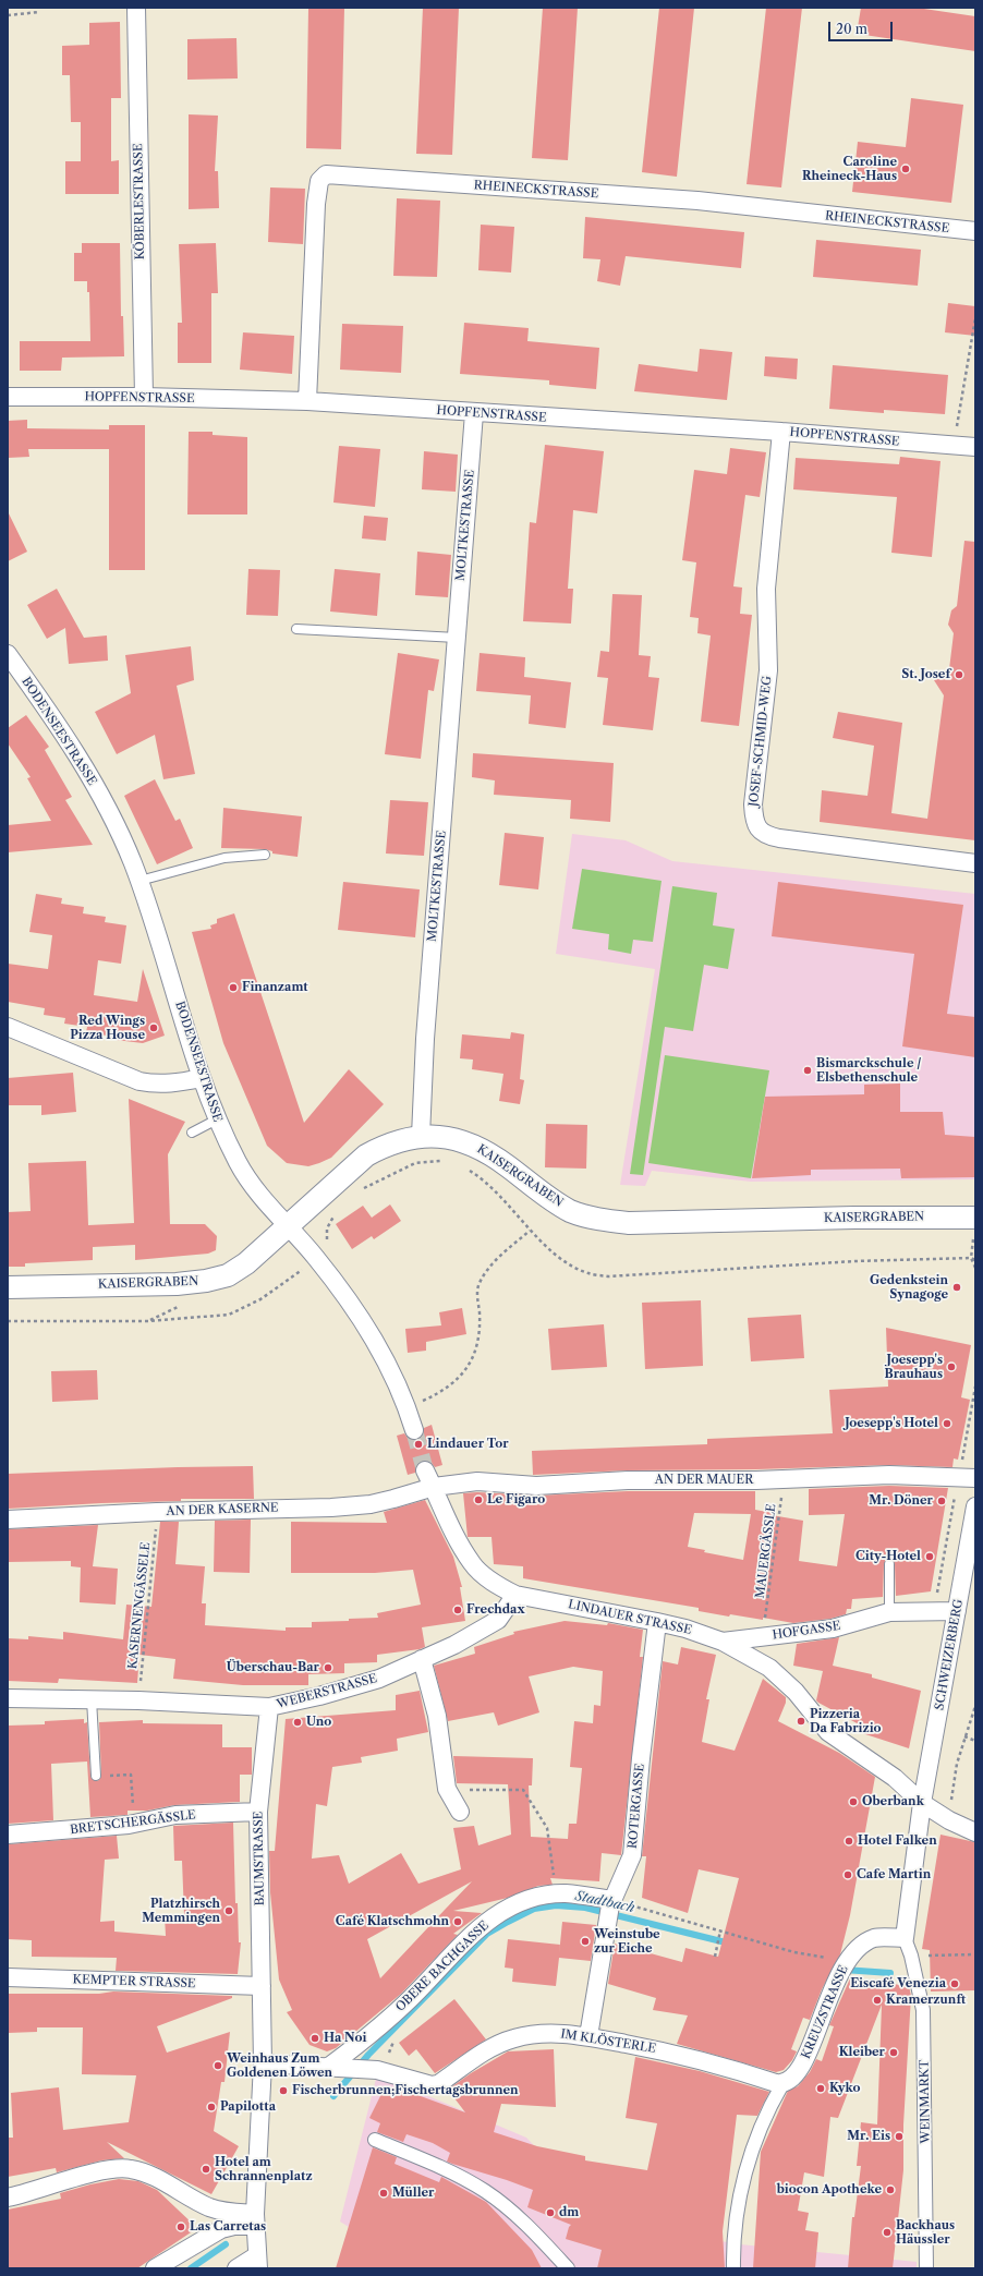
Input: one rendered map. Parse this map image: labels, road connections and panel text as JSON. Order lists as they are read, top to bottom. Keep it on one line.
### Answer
{"streets":{"street":["RHEINECKSTRASSE","KÖBERLESTRASSE","HOPFENSTRASSE","MOLTKESTRASSE","BODENSEESTRASSE","JOSEF-SCHMID-WEG","KAISERGRABEN","AN DER MAUER","AN DER KASERNE","LINDAUER STRASSE","HOFGASSE","SCHWEIZERBERG","WEBERSTRASSE","ROTERGASSE","BRETSCHERGÄSSLE","BAUMSTRASSE","OBERE BACHGASSE","KEMPTER STRASSE","KREUZSTRASSE","IM KLÖSTERLE","WEINMARKT"],"path":["MAUERGÄSSLE","KASERNENGÄSSELE"]},"crossings":[["RHEINECKSTRASSE","HOPFENSTRASSE"],["KÖBERLESTRASSE","HOPFENSTRASSE"],["HOPFENSTRASSE","MOLTKESTRASSE"],["HOPFENSTRASSE","JOSEF-SCHMID-WEG"],["MOLTKESTRASSE","KAISERGRABEN"],["BODENSEESTRASSE","KAISERGRABEN"],["AN DER MAUER","AN DER KASERNE"],["AN DER MAUER","MAUERGÄSSLE"],["AN DER MAUER","LINDAUER STRASSE"],["AN DER KASERNE","KASERNENGÄSSELE"],["AN DER KASERNE","LINDAUER STRASSE"],["KASERNENGÄSSELE","WEBERSTRASSE"],["LINDAUER STRASSE","HOFGASSE"],["LINDAUER STRASSE","SCHWEIZERBERG"],["LINDAUER STRASSE","WEBERSTRASSE"],["LINDAUER STRASSE","ROTERGASSE"],["HOFGASSE","SCHWEIZERBERG"],["SCHWEIZERBERG","KREUZSTRASSE"],["SCHWEIZERBERG","WEINMARKT"],["WEBERSTRASSE","BAUMSTRASSE"],["ROTERGASSE","OBERE BACHGASSE"],["ROTERGASSE","IM KLÖSTERLE"],["BRETSCHERGÄSSLE","BAUMSTRASSE"],["BAUMSTRASSE","KEMPTER STRASSE"],["BAUMSTRASSE","IM KLÖSTERLE"],["OBERE BACHGASSE","IM KLÖSTERLE"],["KREUZSTRASSE","IM KLÖSTERLE"],["KREUZSTRASSE","WEINMARKT"]],"water":["Stadtbach"],"places":["Caroline Rheineck-Haus","St. Josef","Finanzamt","Red Wings Pizza House","Bismarckschule / Elsbethenschule","Gedenkstein Synagoge","Joesepp's Brauhaus","Joesepp's Hotel","Lindauer Tor","Le Figaro","Mr. Döner","City-Hotel","Frechdax","Überschau-Bar","Pizzeria Da Fabrizio","Uno","Oberbank","Hotel Falken","Cafe Martin","Platzhirsch Memmingen","Café Klatschmohn","Weinstube zur Eiche","Eiscafé Venezia","Kramerzunft","Ha Noi","Kleiber","Weinhaus Zum Goldenen Löwen","Kyko","Fischerbrunnen;Fischertagsbrunnen","Papilotta","Mr. Eis","Hotel am Schrannenplatz","biocon Apotheke","Müller","dm","Las Carretas","Backhaus Häussler"],"scale_bar":"20 m"}
